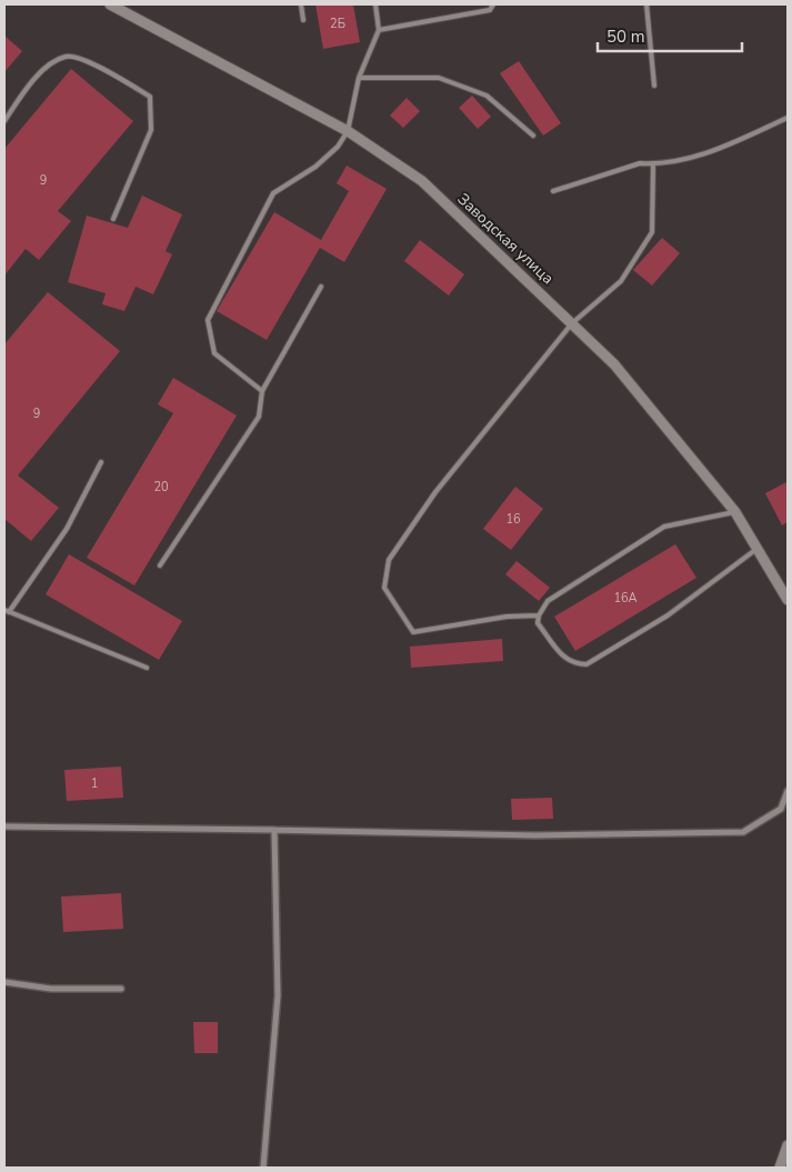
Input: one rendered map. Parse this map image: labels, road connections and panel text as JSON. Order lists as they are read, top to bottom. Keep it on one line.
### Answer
{"streets":{"street":["Заводская улица"]},"house_numbers":["2Б","9","9","20","16","16А","1"],"scale_bar":"50 m"}
